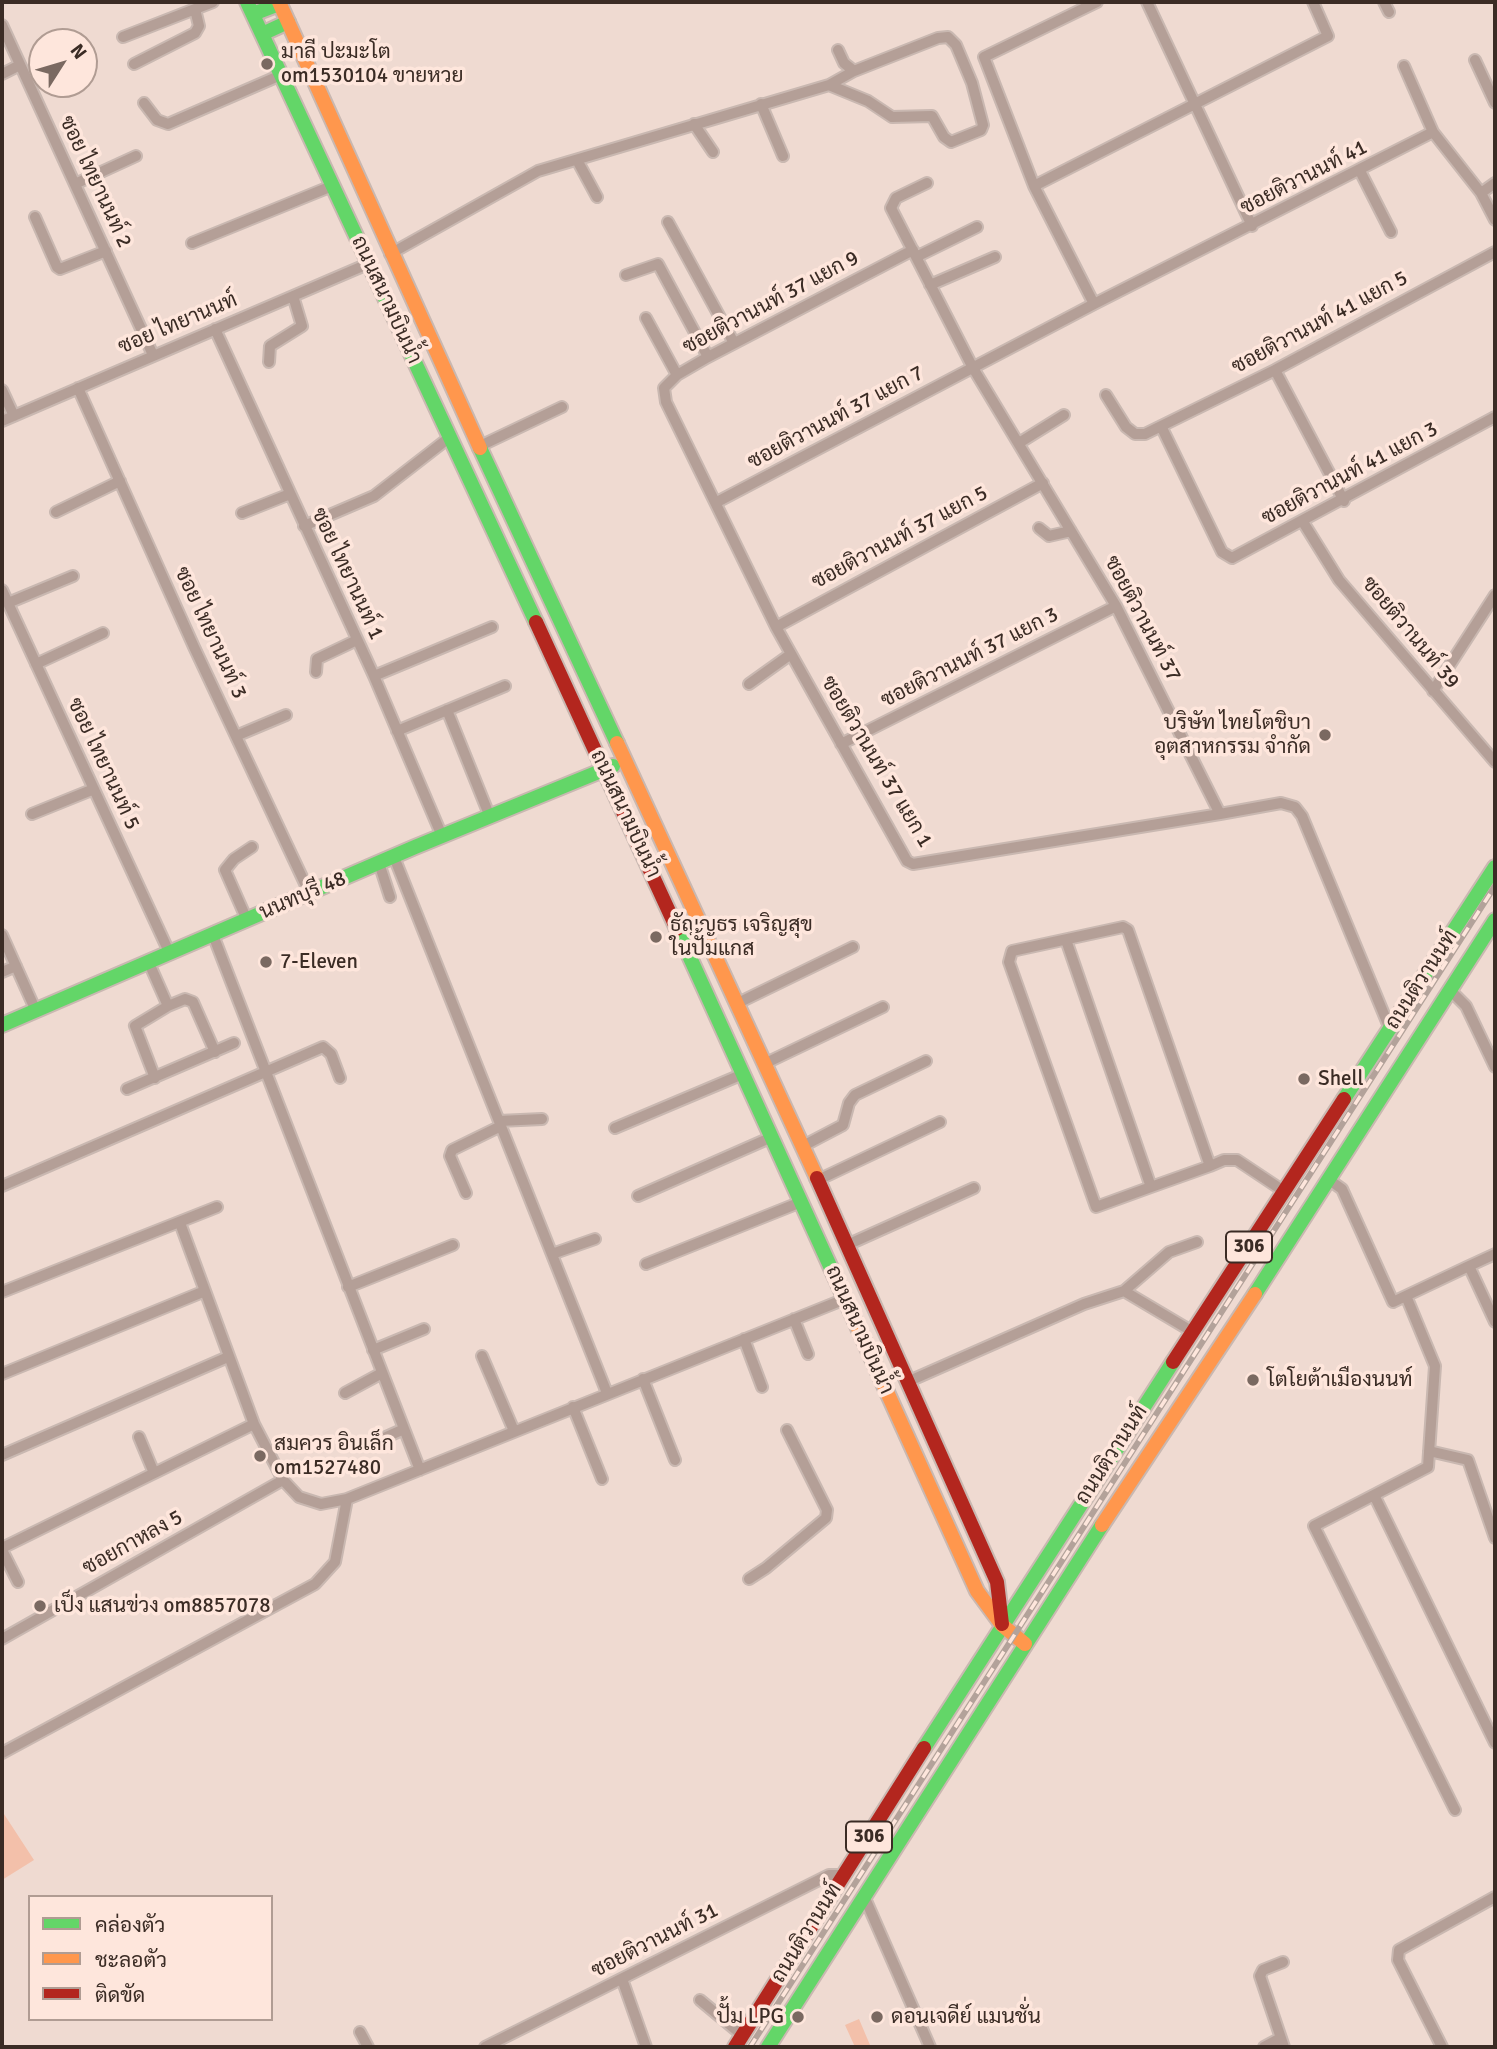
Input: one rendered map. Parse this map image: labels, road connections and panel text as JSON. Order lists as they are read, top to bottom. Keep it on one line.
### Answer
{"streets":{"main road":["ถนนสนามบินน้ำ","นนทบุรี 48","ถนนติวานนท์","306"],"street":["ซอยติวานนท์ 41","ซอย ไทยานนท์ 2","ซอยติวานนท์ 37 แยก 9","ซอยติวานนท์ 41 แยก 5","ซอย ไทยานนท์","ซอยติวานนท์ 37 แยก 7","ซอยติวานนท์ 41 แยก 3","ซอยติวานนท์ 37 แยก 5","ซอย ไทยานนท์ 1","ซอยติวานนท์ 37","ซอย ไทยานนท์ 3","ซอยติวานนท์ 39","ซอยติวานนท์ 37 แยก 3","ซอยติวานนท์ 37 แยก 1","ซอย ไทยานนท์ 5","ซอยกาหลง 5","ซอยติวานนท์ 31"]},"crossings":[["ซอยติวานนท์ 41","ซอยติวานนท์ 37 แยก 7"],["ซอยติวานนท์ 41","ซอยติวานนท์ 37"],["ซอย ไทยานนท์ 2","ซอย ไทยานนท์"],["ถนนสนามบินน้ำ","ซอย ไทยานนท์"],["ถนนสนามบินน้ำ","นนทบุรี 48"],["ถนนสนามบินน้ำ","ถนนติวานนท์"],["ซอยติวานนท์ 37 แยก 9","ซอยติวานนท์ 37"],["ซอยติวานนท์ 37 แยก 9","ซอยติวานนท์ 37 แยก 1"],["ซอยติวานนท์ 41 แยก 5","ซอยติวานนท์ 41 แยก 3"],["ซอย ไทยานนท์","ซอย ไทยานนท์ 1"],["ซอย ไทยานนท์","ซอย ไทยานนท์ 3"],["ซอยติวานนท์ 37 แยก 7","ซอยติวานนท์ 37"],["ซอยติวานนท์ 37 แยก 7","ซอยติวานนท์ 37 แยก 1"],["ซอยติวานนท์ 41 แยก 3","ซอยติวานนท์ 39"],["ซอยติวานนท์ 37 แยก 5","ซอยติวานนท์ 37"],["ซอยติวานนท์ 37 แยก 5","ซอยติวานนท์ 37 แยก 1"],["ซอย ไทยานนท์ 1","นนทบุรี 48"],["ซอยติวานนท์ 37","ซอยติวานนท์ 37 แยก 3"],["ซอยติวานนท์ 37","ซอยติวานนท์ 37 แยก 1"],["ซอย ไทยานนท์ 3","นนทบุรี 48"],["ซอยติวานนท์ 37 แยก 3","ซอยติวานนท์ 37 แยก 1"],["ซอย ไทยานนท์ 5","นนทบุรี 48"],["ถนนติวานนท์","ซอยติวานนท์ 31"]],"places":["มาลี ปะมะโต om1530104 ขายหวย","บริษัท ไทยโตชิบา อุตสาหกรรม จำกัด","ธัญญธร เจริญสุข ในปั้มแกส","7-Eleven","Shell","โตโยต้าเมืองนนท์","สมควร อินเล็ก om1527480","เป็ง แสนข่วง om8857078","ปั้ม LPG","ดอนเจดีย์ แมนชั่น"],"legend":["คล่องตัว","ชะลอตัว","ติดขัด"],"north":"top right"}
